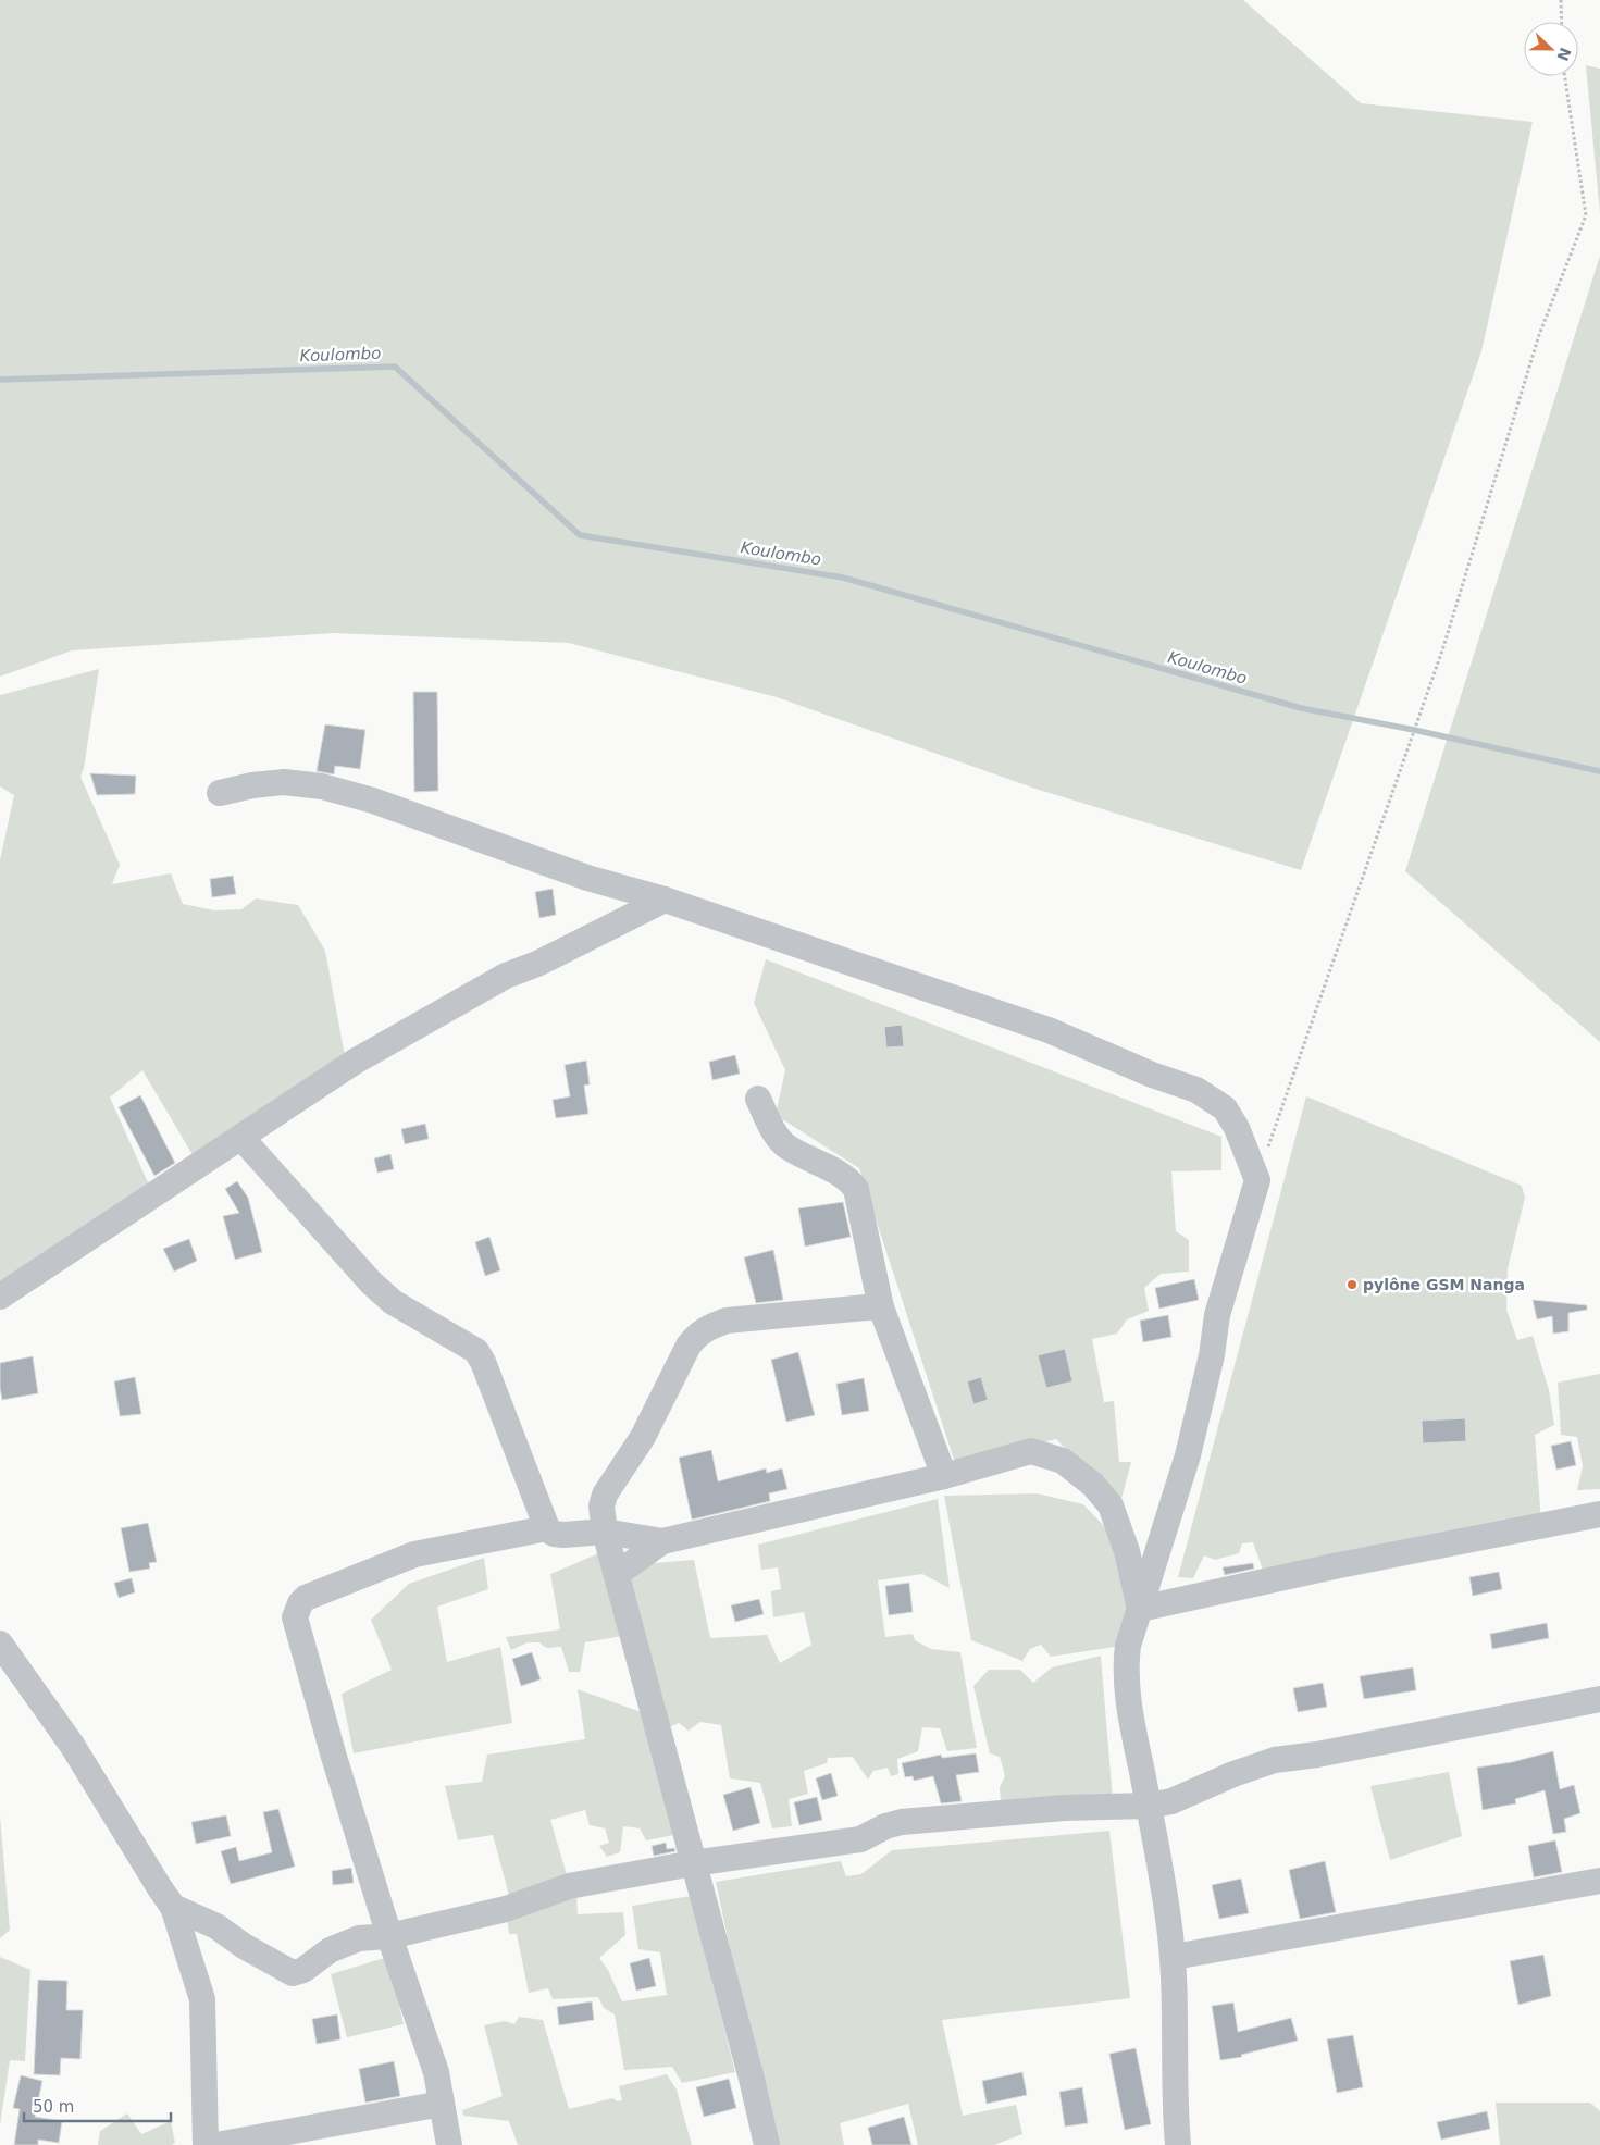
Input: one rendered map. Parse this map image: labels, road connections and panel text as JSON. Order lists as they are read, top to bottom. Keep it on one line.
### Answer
{"water":["Koulombo"],"places":["pylône GSM Nanga"],"scale_bar":"50 m","north":"right"}
